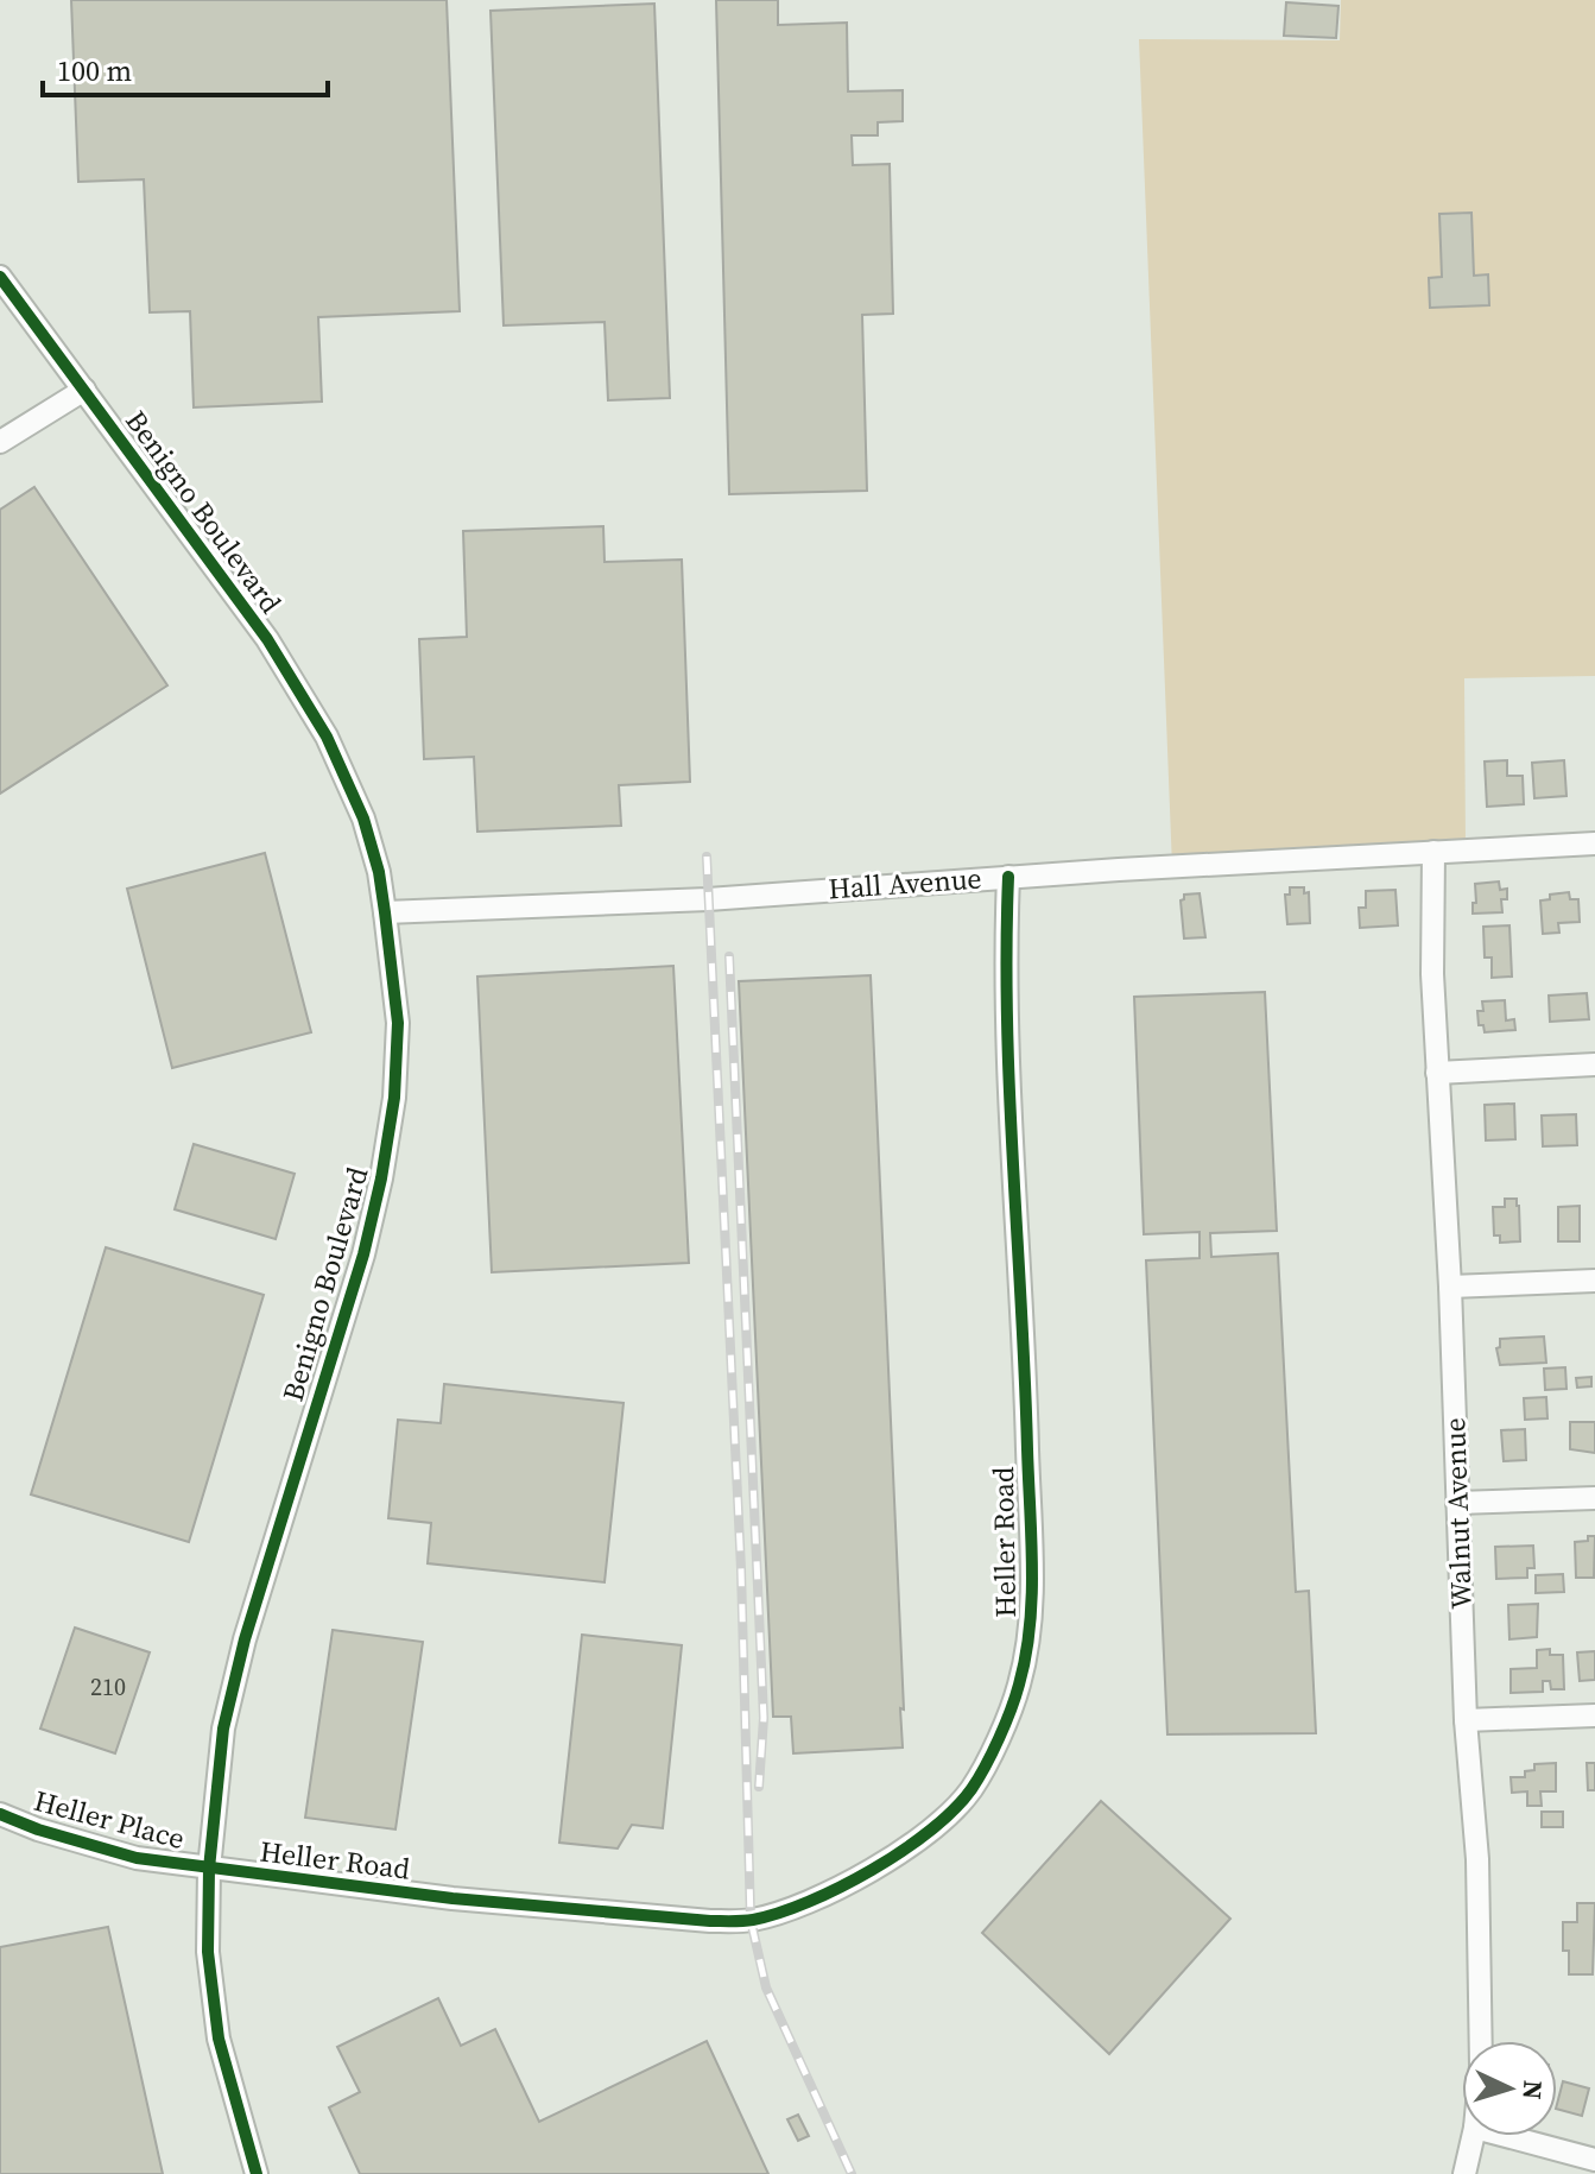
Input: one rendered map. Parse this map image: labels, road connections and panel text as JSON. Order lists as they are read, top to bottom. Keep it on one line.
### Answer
{"streets":{"street":["Benigno Boulevard","Hall Avenue","Walnut Avenue","Heller Road","Heller Place"]},"crossings":[["Benigno Boulevard","Hall Avenue"],["Benigno Boulevard","Heller Road"],["Benigno Boulevard","Heller Place"],["Hall Avenue","Walnut Avenue"],["Hall Avenue","Heller Road"],["Heller Road","Heller Place"]],"house_numbers":["210"],"scale_bar":"100 m","north":"right"}
